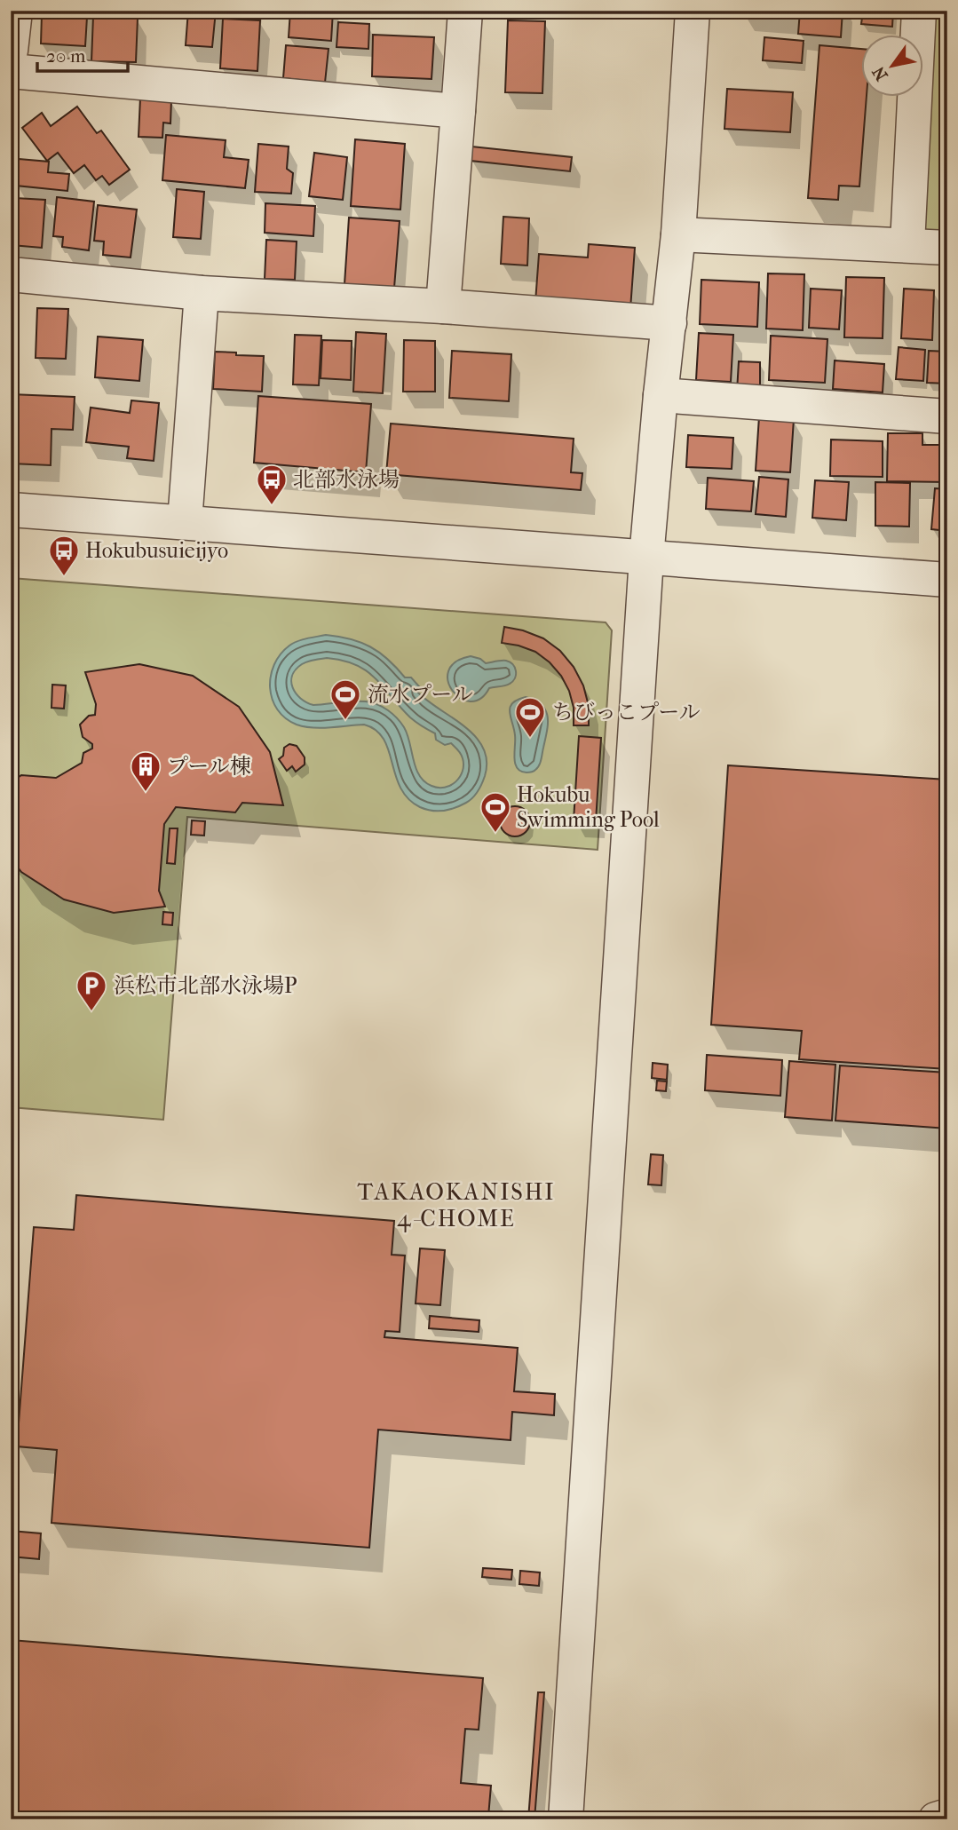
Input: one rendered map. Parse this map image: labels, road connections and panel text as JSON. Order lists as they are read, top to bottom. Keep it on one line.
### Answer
{"districts":["TAKAOKANISHI 4-CHOME"],"places":{"bus stop":["北部水泳場","Hokubusuieijyo"],"sports":["流水プール","ちびっこプール","Hokubu Swimming Pool"],"building":["プール棟"],"parking":["浜松市北部水泳場P"]},"scale_bar":"20 m","north":"bottom left"}
